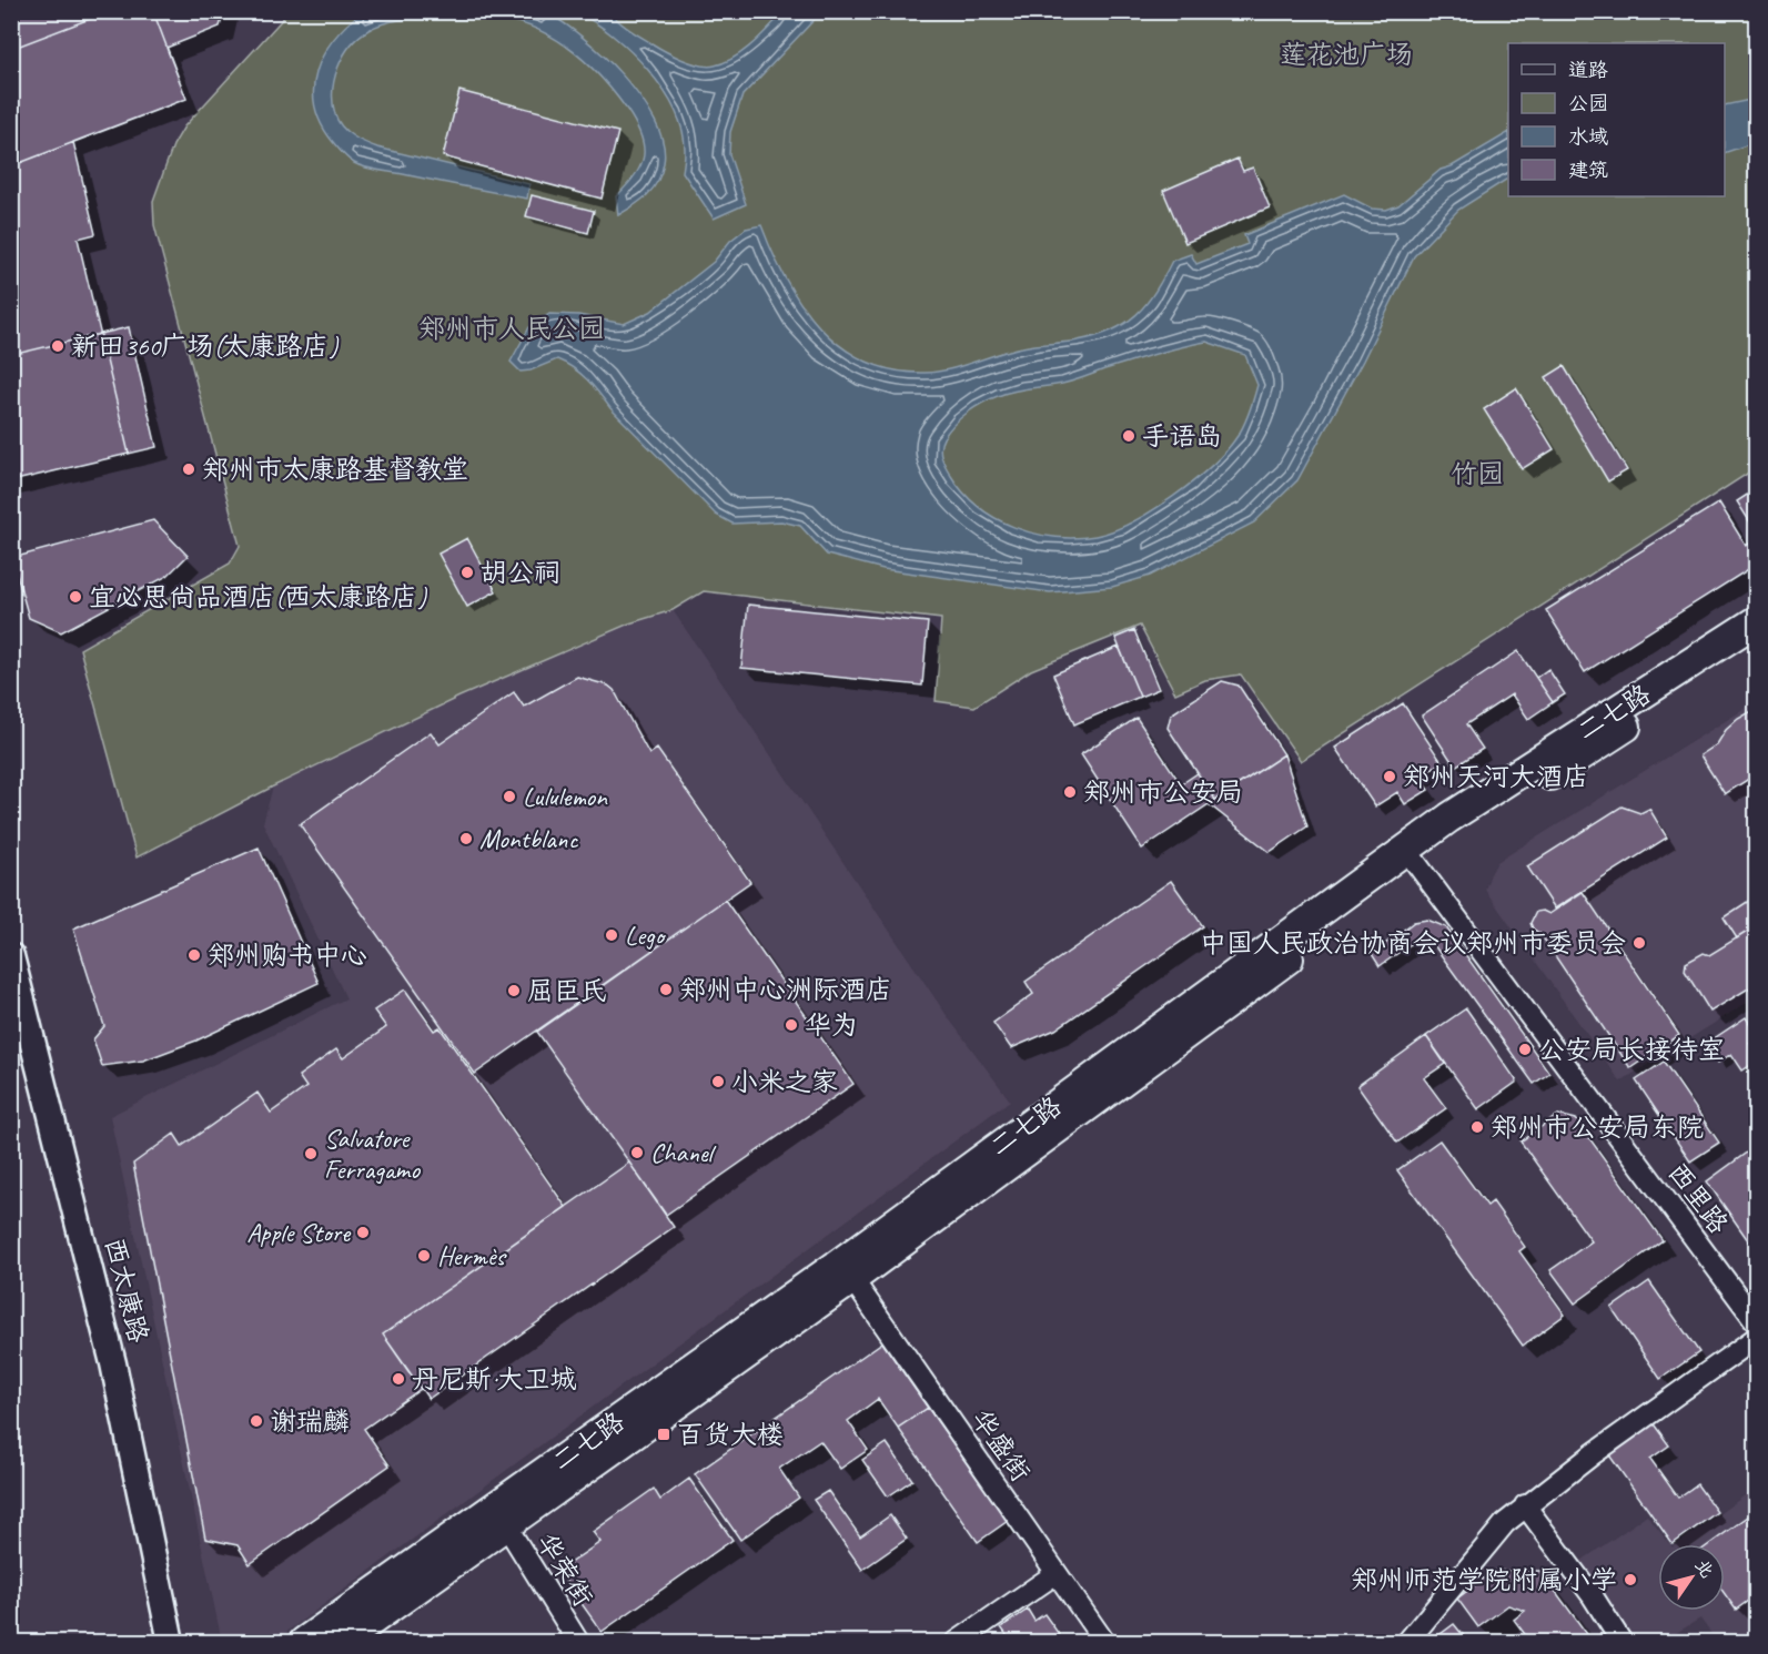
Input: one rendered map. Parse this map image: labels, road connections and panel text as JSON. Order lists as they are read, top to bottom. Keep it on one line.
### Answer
{"streets":{"main road":["二七路"],"street":["西里路","西太康路","华盛街","华荣街"]},"crossings":[["二七路","西里路"],["二七路","华盛街"],["二七路","华荣街"]],"parks":["莲花池广场","郑州市人民公园","竹园"],"places":{"other":["新田360广场(太康路店)","手语岛","郑州市太康路基督教堂","胡公祠","宜必思尚品酒店(西太康路店)","郑州天河大酒店","郑州市公安局","Lululemon","Montblanc","Lego","中国人民政治协商会议郑州市委员会","郑州购书中心","郑州中心洲际酒店","屈臣氏","华为","公安局长接待室","小米之家","郑州市公安局东院","Chanel","Salvatore Ferragamo","Apple Store","Hermès","丹尼斯·大卫城","谢瑞麟","郑州师范学院附属小学"],"transit":["百货大楼"]},"legend":["道路","公园","水域","建筑"],"north":"top right"}
